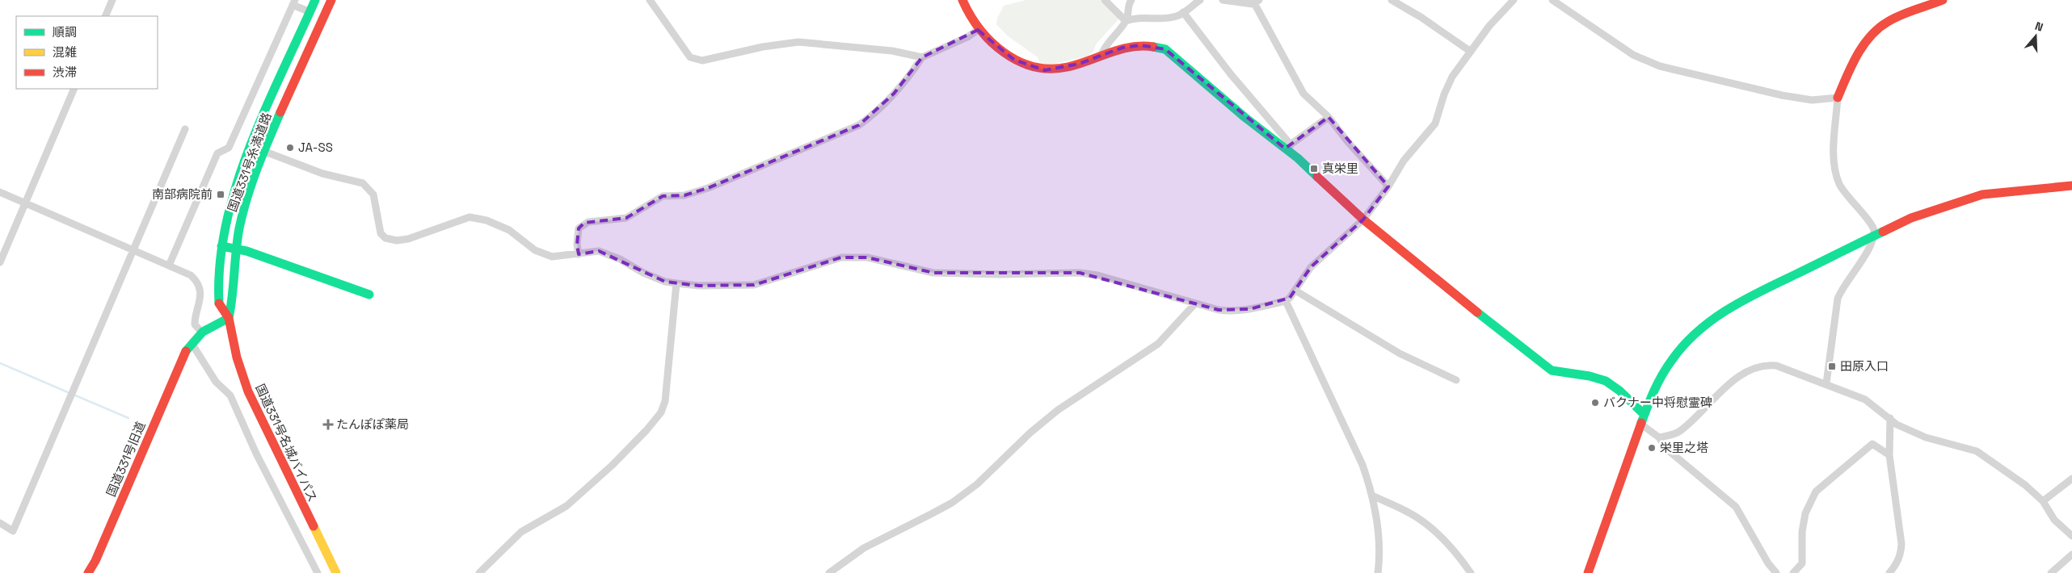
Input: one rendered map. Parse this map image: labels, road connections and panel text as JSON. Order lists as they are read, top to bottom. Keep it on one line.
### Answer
{"streets":{"main road":["国道331号糸満道路","国道331号名城バイパス","国道331号旧道"]},"crossings":[["国道331号糸満道路","国道331号名城バイパス"]],"places":{"other":["JA-SS","バクナー中将慰霊碑","栄里之塔"],"transit":["真栄里","南部病院前","田原入口"],"health":["たんぽぽ薬局"]},"legend":["順調","混雑","渋滞"],"north":"top"}
